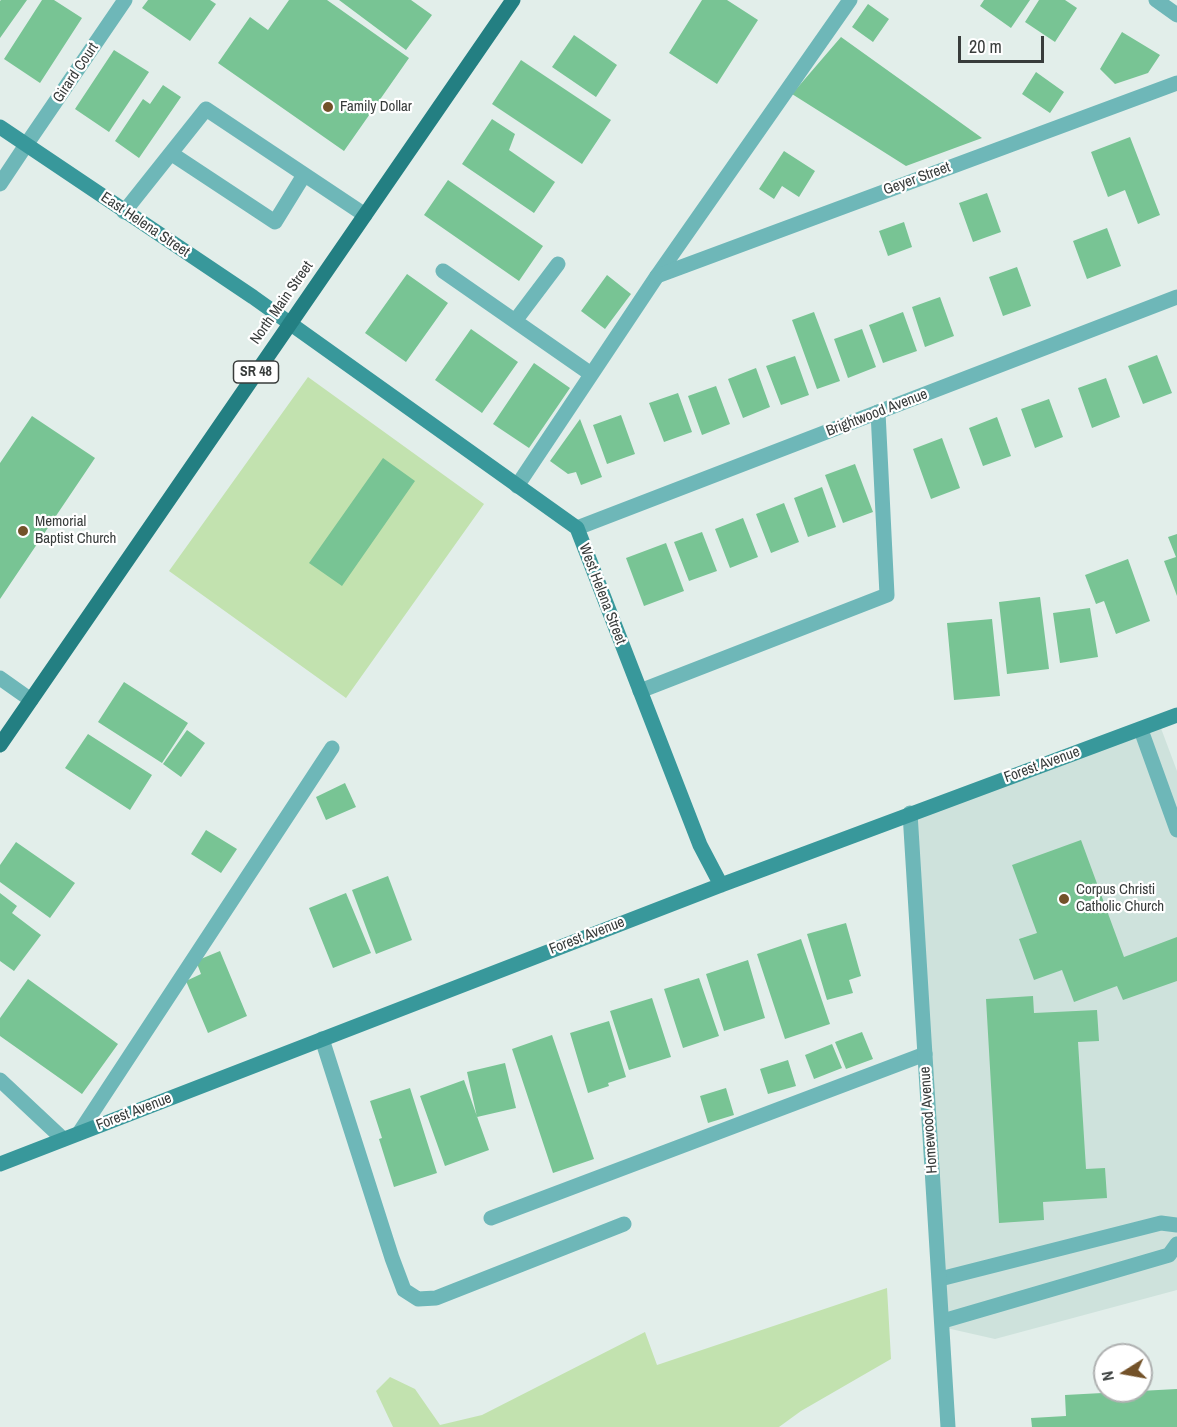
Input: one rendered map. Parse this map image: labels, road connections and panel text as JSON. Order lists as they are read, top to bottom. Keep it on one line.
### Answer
{"streets":{"main road":["North Main Street","SR 48"],"street":["Girard Court","Geyer Street","East Helena Street","Brightwood Avenue","West Helena Street","Forest Avenue","Homewood Avenue"]},"crossings":[["Girard Court","East Helena Street"],["East Helena Street","North Main Street"],["East Helena Street","West Helena Street"],["North Main Street","West Helena Street"],["Brightwood Avenue","West Helena Street"],["West Helena Street","Forest Avenue"],["Forest Avenue","Homewood Avenue"]],"places":["Family Dollar","Memorial Baptist Church","Corpus Christi Catholic Church"],"scale_bar":"20 m","north":"left"}
